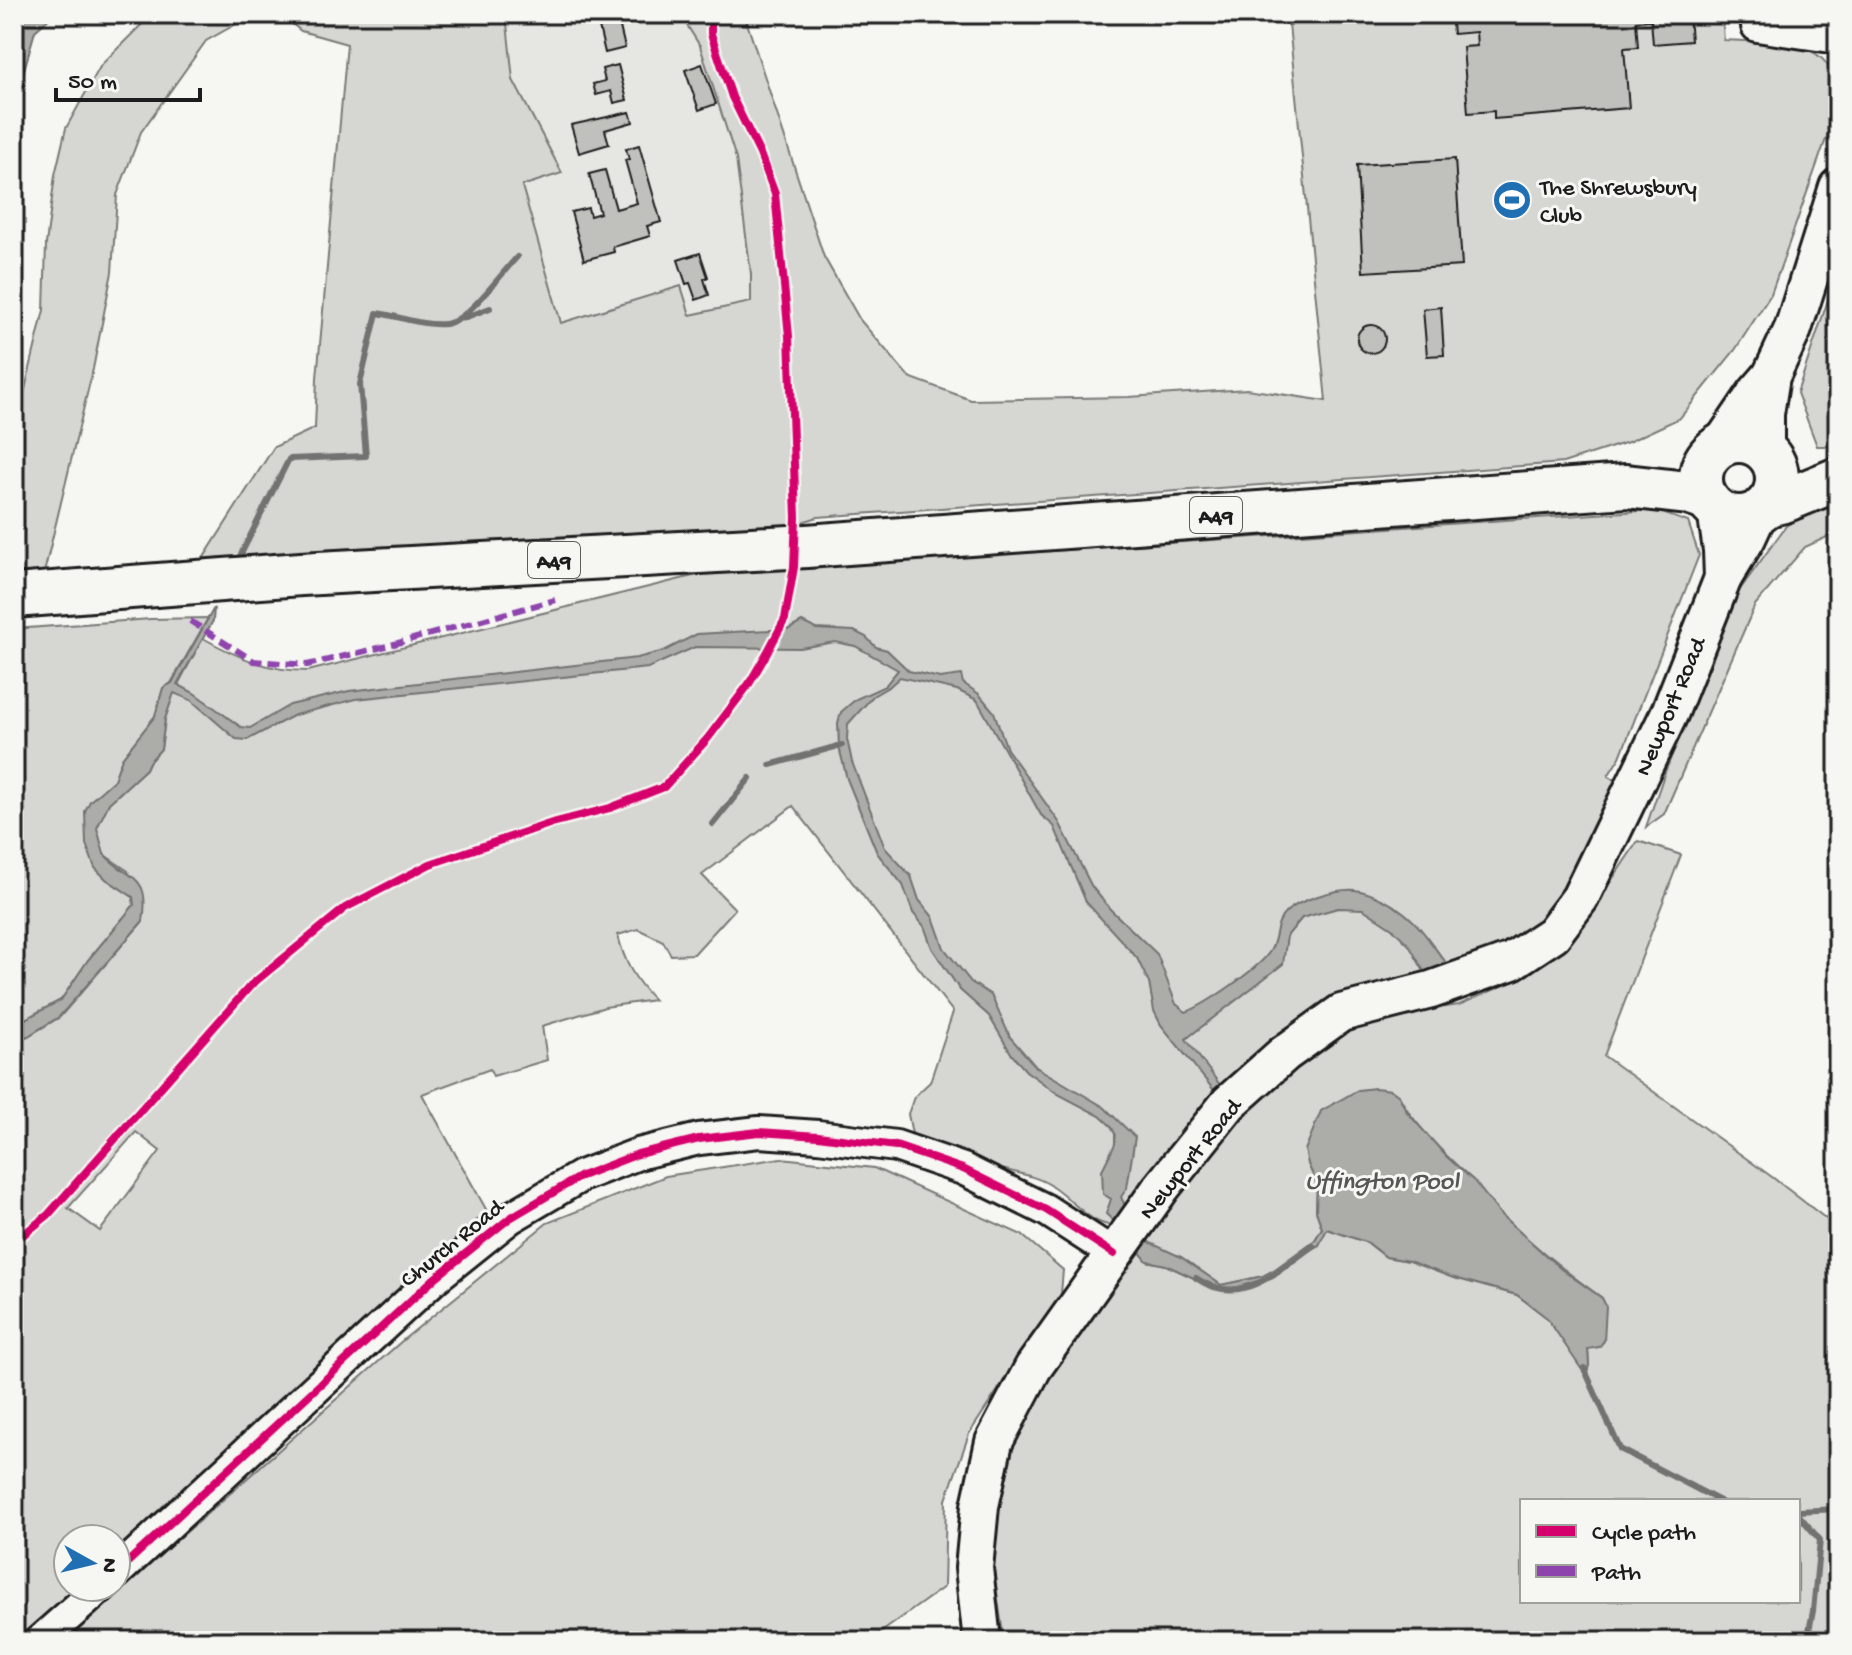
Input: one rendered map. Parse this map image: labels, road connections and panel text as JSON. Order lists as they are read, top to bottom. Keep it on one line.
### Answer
{"streets":{"highway":["A49"],"main road":["Newport Road"],"street":["Church Road"]},"crossings":[["A49","Newport Road"],["Newport Road","Church Road"]],"water":["Uffington Pool"],"places":{"sports":["The Shrewsbury Club"]},"legend":["Cycle path","Path"],"scale_bar":"50 m","north":"right"}
